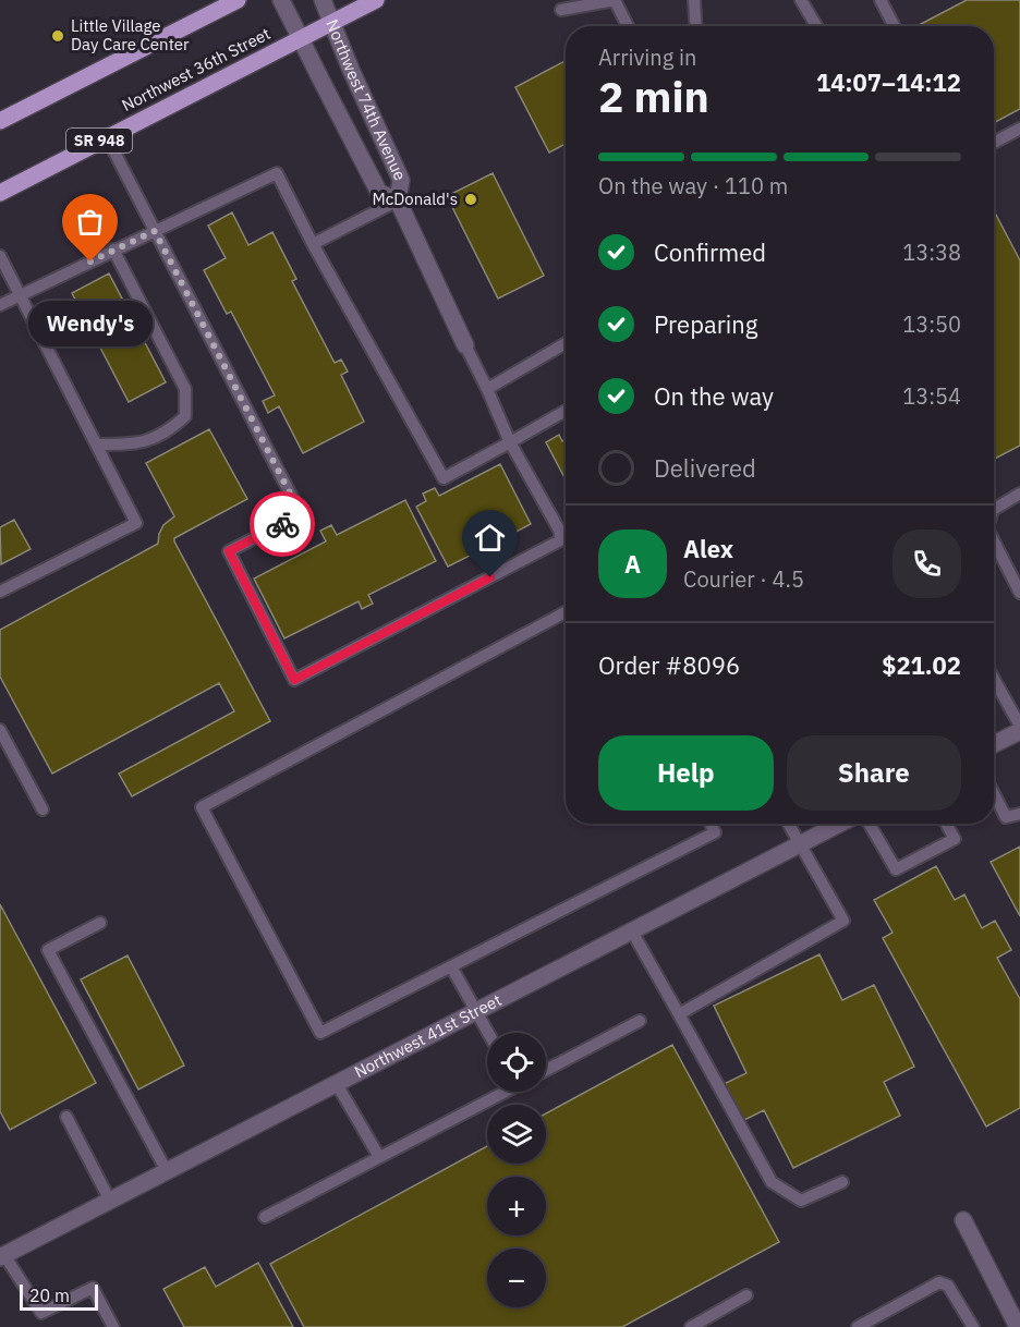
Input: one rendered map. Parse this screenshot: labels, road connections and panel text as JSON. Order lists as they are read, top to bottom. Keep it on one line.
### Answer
{"streets":{"main road":["Northwest 36th Street","SR 948"],"street":["Northwest 74th Avenue","Northwest 41st Street"]},"crossings":[["Northwest 36th Street","Northwest 74th Avenue"]],"places":["Little Village Day Care Center","McDonald's","Wendy's"],"scale_bar":"20 m","page":{"heading":["2 min","Arriving in","14:07–14:12"],"panel":["Alex","Courier · 4.5","Order #8096","$21.02"],"bar":"On the way · 110 m","list":[["Confirmed","13:38"],["Preparing","13:50"],["On the way","13:54"],"Delivered"],"bubble":"Wendy's","round":"A","buttons":["Help","Share"],"map_buttons":["+","−"],"scale":"20 m"}}
